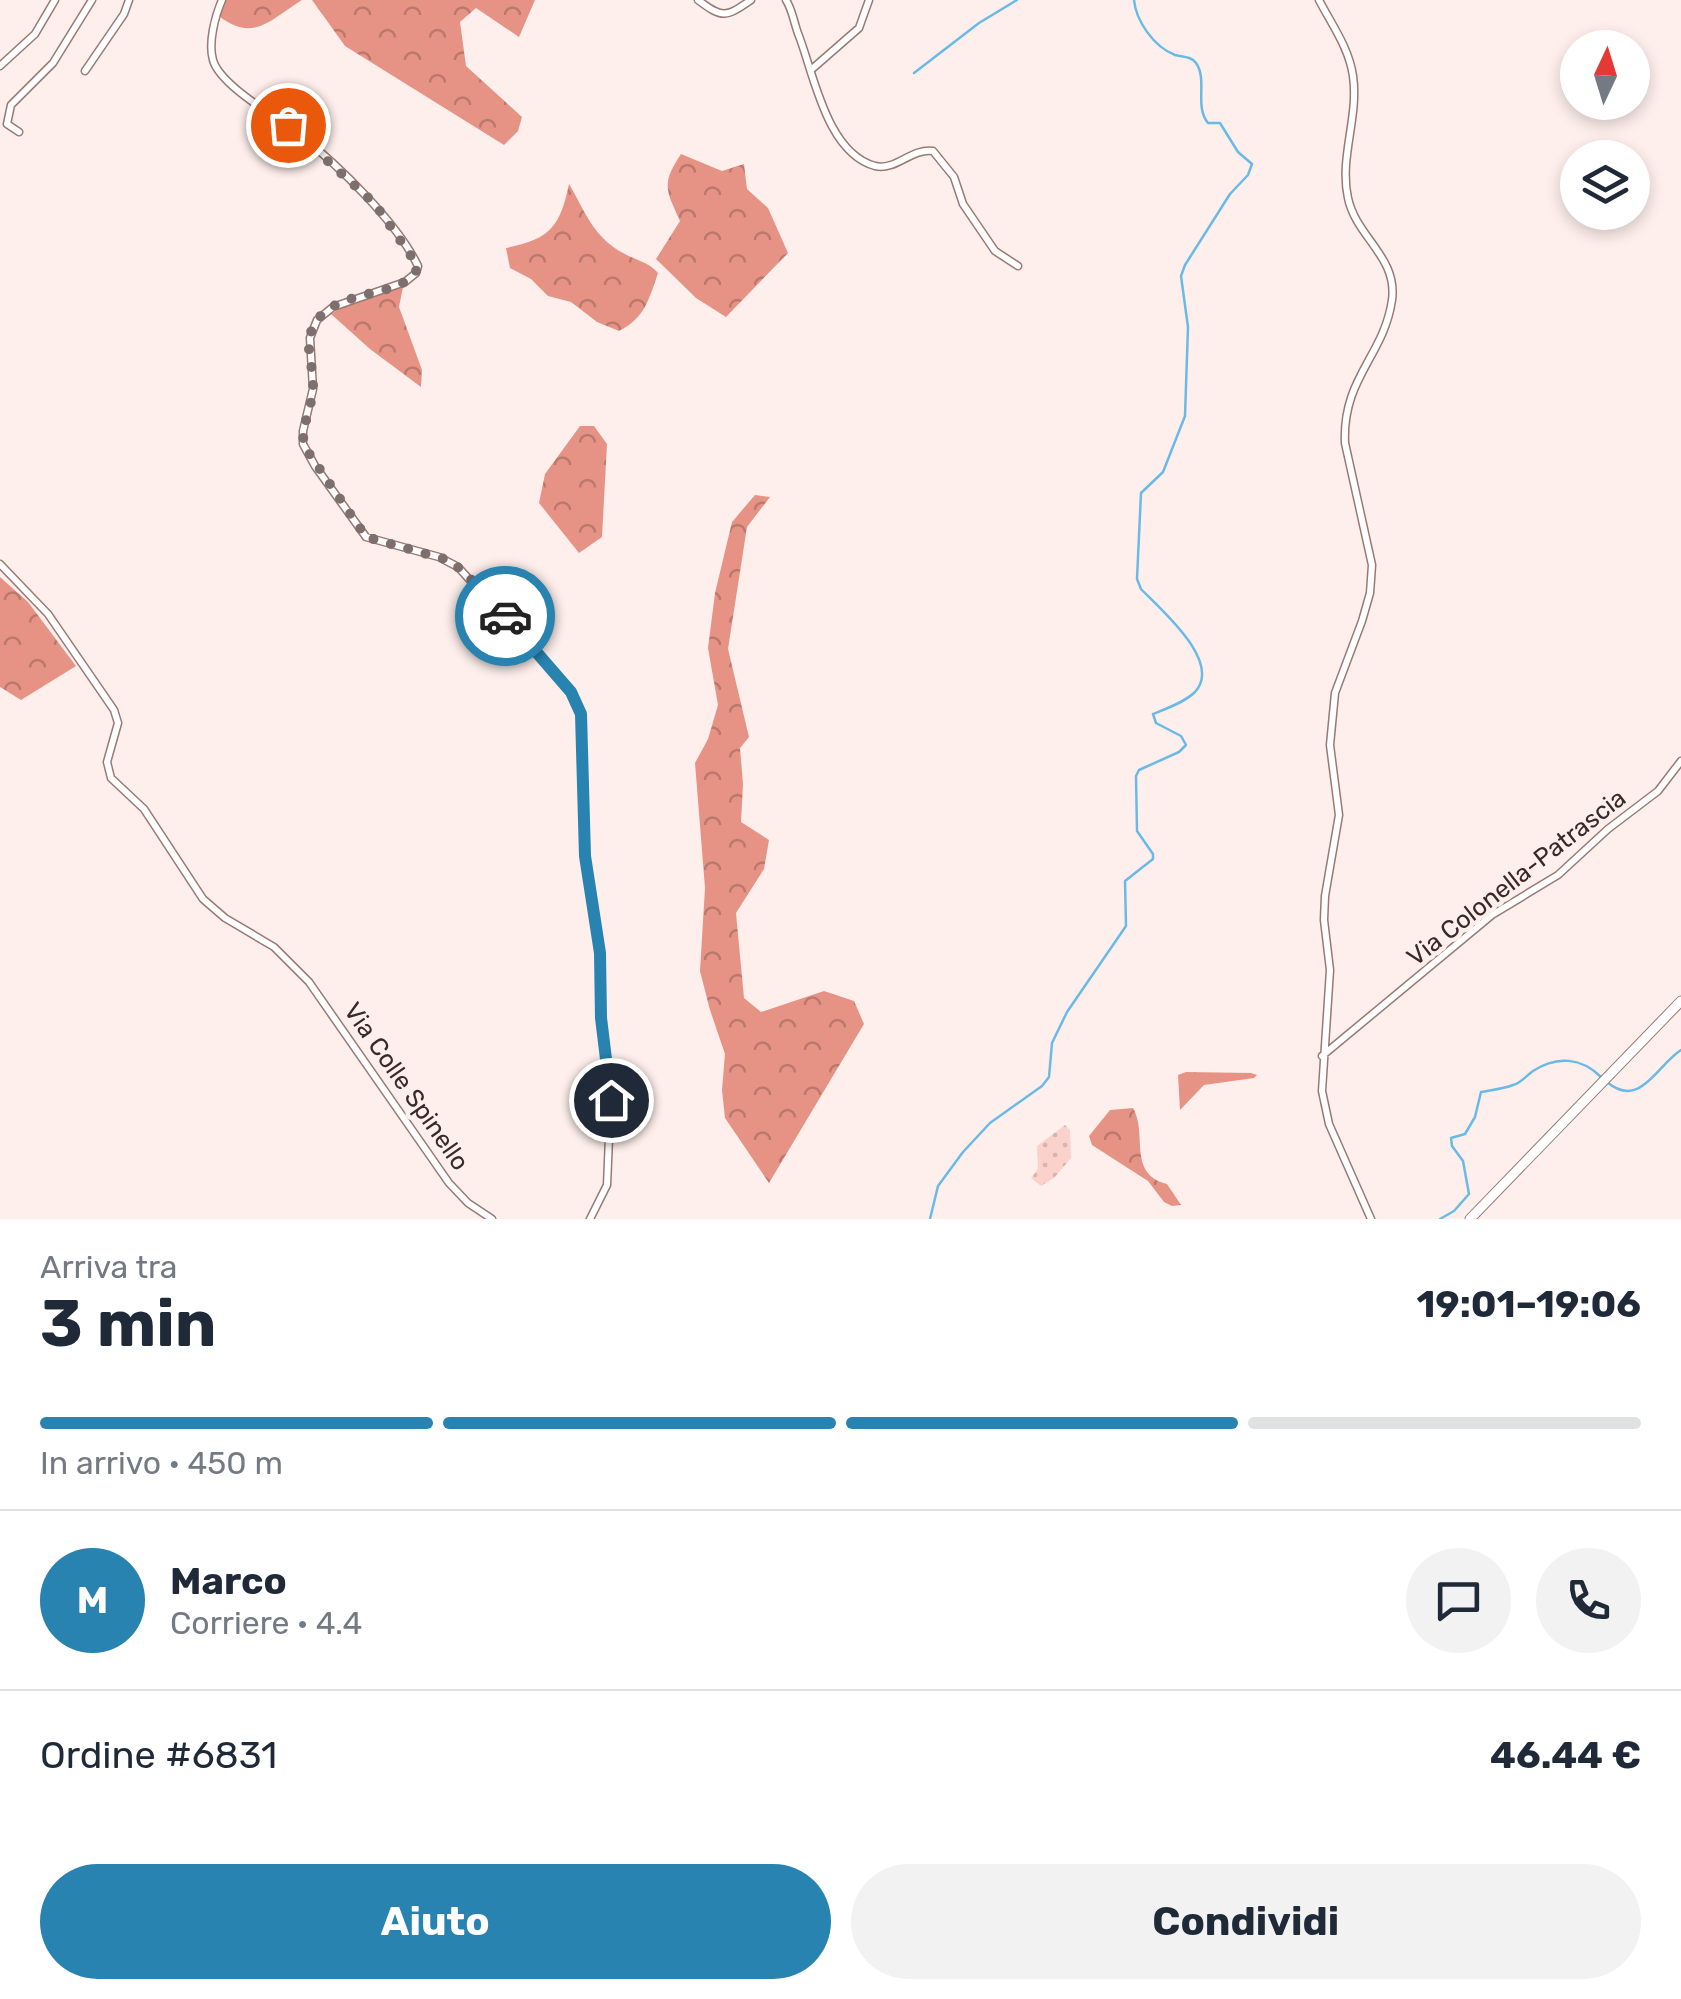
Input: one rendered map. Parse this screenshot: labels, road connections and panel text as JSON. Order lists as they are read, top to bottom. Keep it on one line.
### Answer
{"streets":{"street":["Via Colonella-Patrascia","Via Colle Spinello"]},"north":"top","page":{"heading":["3 min","Arriva tra","19:01–19:06"],"panel":["Marco","Corriere · 4.4","Ordine #6831","46.44 €"],"bar":"In arrivo · 450 m","round":"M","buttons":["Aiuto","Condividi"]}}
